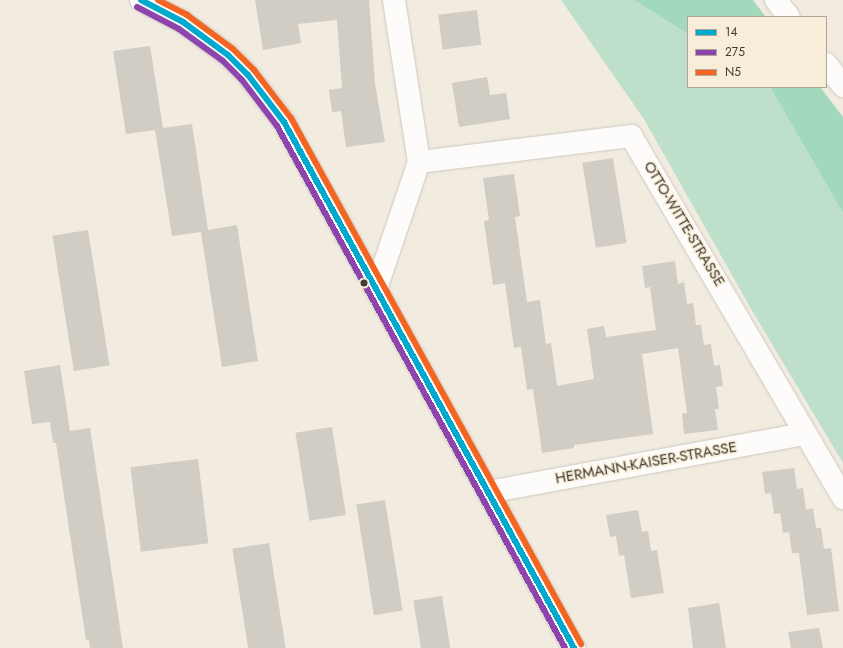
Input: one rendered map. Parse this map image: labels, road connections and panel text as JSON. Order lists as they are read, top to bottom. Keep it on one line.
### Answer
{"streets":{"street":["OTTO-WITTE-STRASSE","HERMANN-KAISER-STRASSE"]},"crossings":[["OTTO-WITTE-STRASSE","HERMANN-KAISER-STRASSE"]],"lines":["transit line 14","transit line N5","transit line 275"],"legend":["14","275","N5"]}
